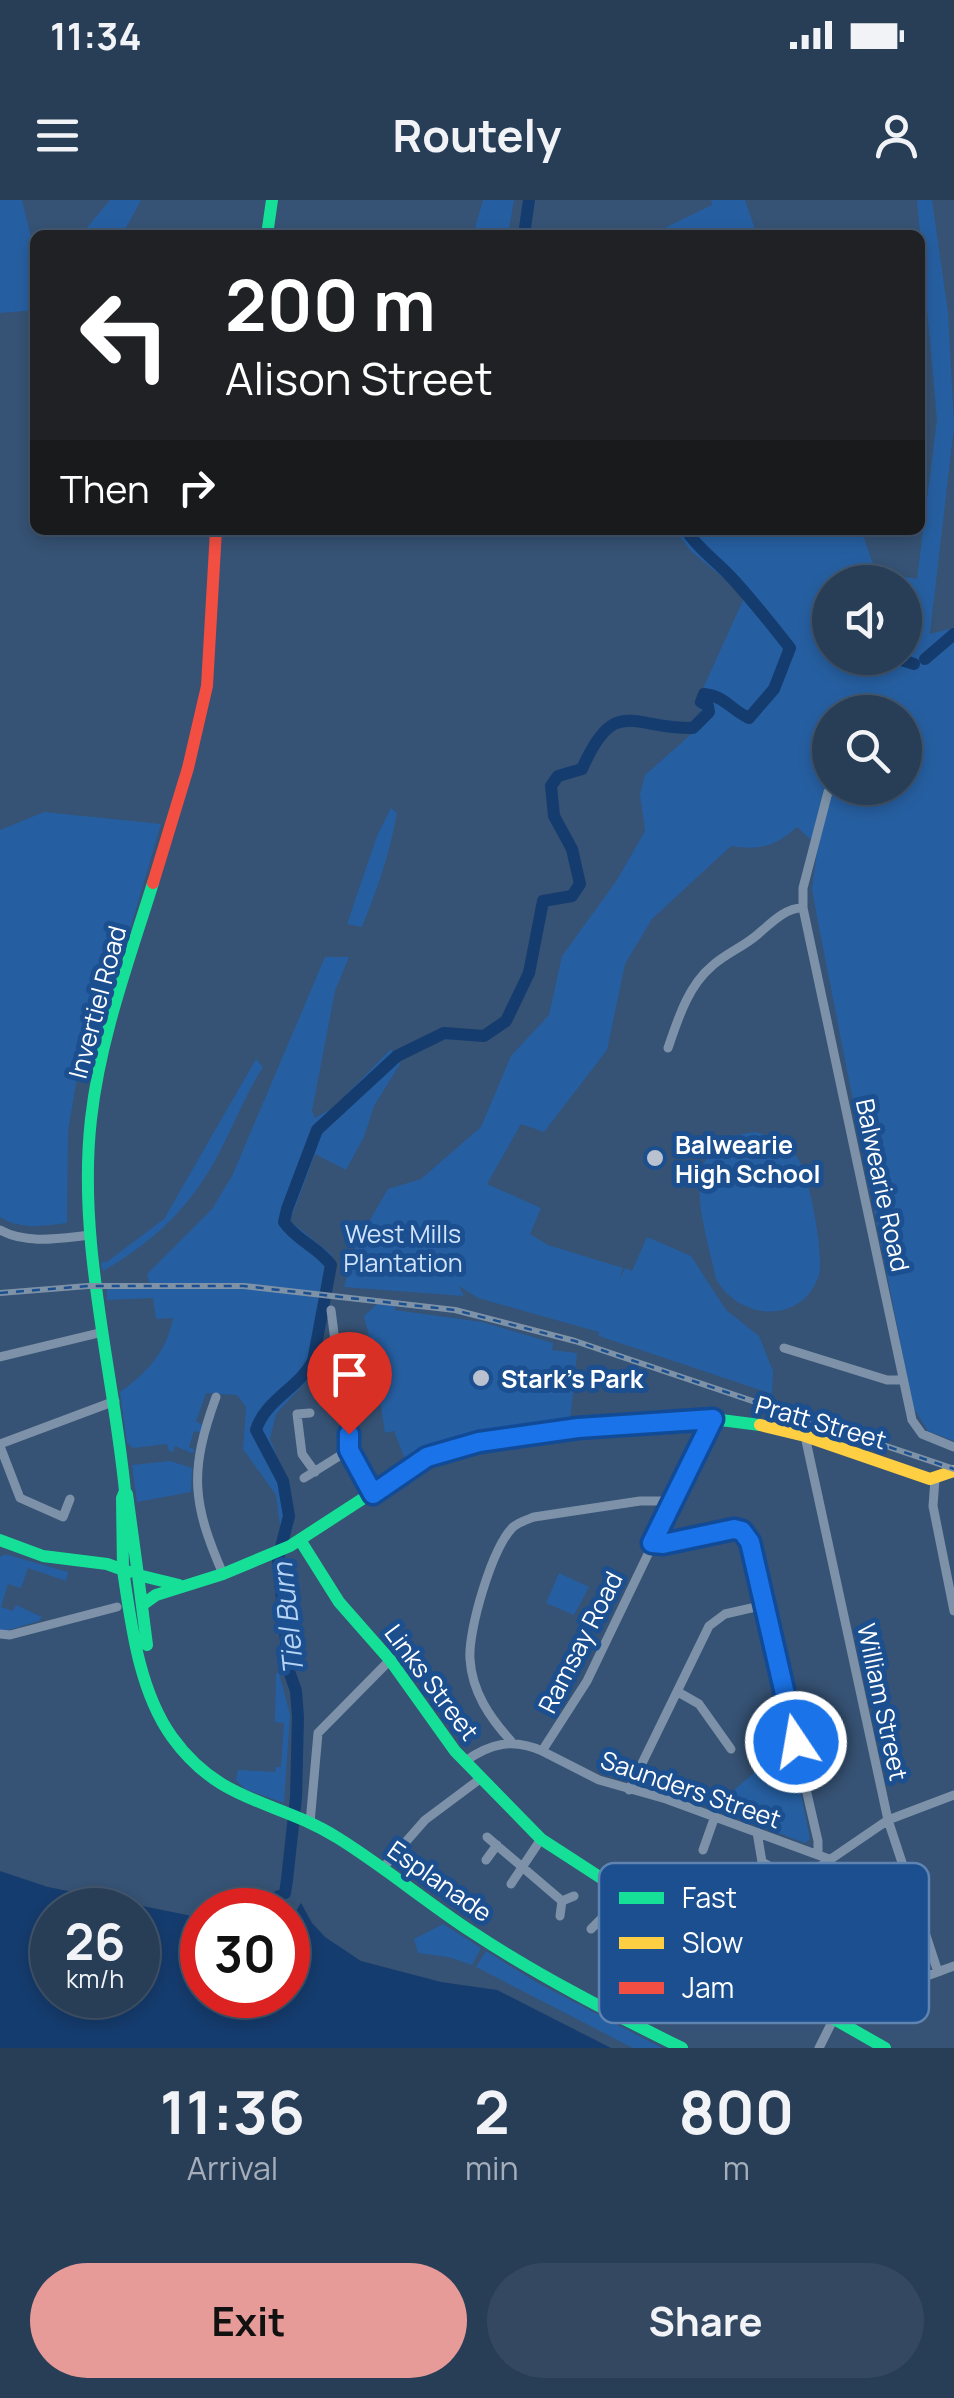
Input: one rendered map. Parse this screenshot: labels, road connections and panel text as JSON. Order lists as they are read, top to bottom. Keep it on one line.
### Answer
{"streets":{"main road":["Invertiel Road","Pratt Street","Links Street","Esplanade"],"street":["Balwearie Road","Ramsay Road","William Street","Saunders Street"]},"crossings":[["Invertiel Road","Esplanade"],["Pratt Street","Ramsay Road"],["Pratt Street","Links Street"],["Pratt Street","William Street"],["Pratt Street","Esplanade"],["Ramsay Road","Saunders Street"]],"water":["Tiel Burn"],"parks":["West Mills Plantation"],"places":["Balwearie High School","Stark's Park"],"legend":["Fast","Slow","Jam"],"page":{"status":"11:34","header":"Routely","turn":["200 m","Alison Street"],"then":"Then","speed":"26 km/h","limit":"30","eta":["11:36","Arrival","2","min","800","m"],"buttons":["Exit","Share"]}}
